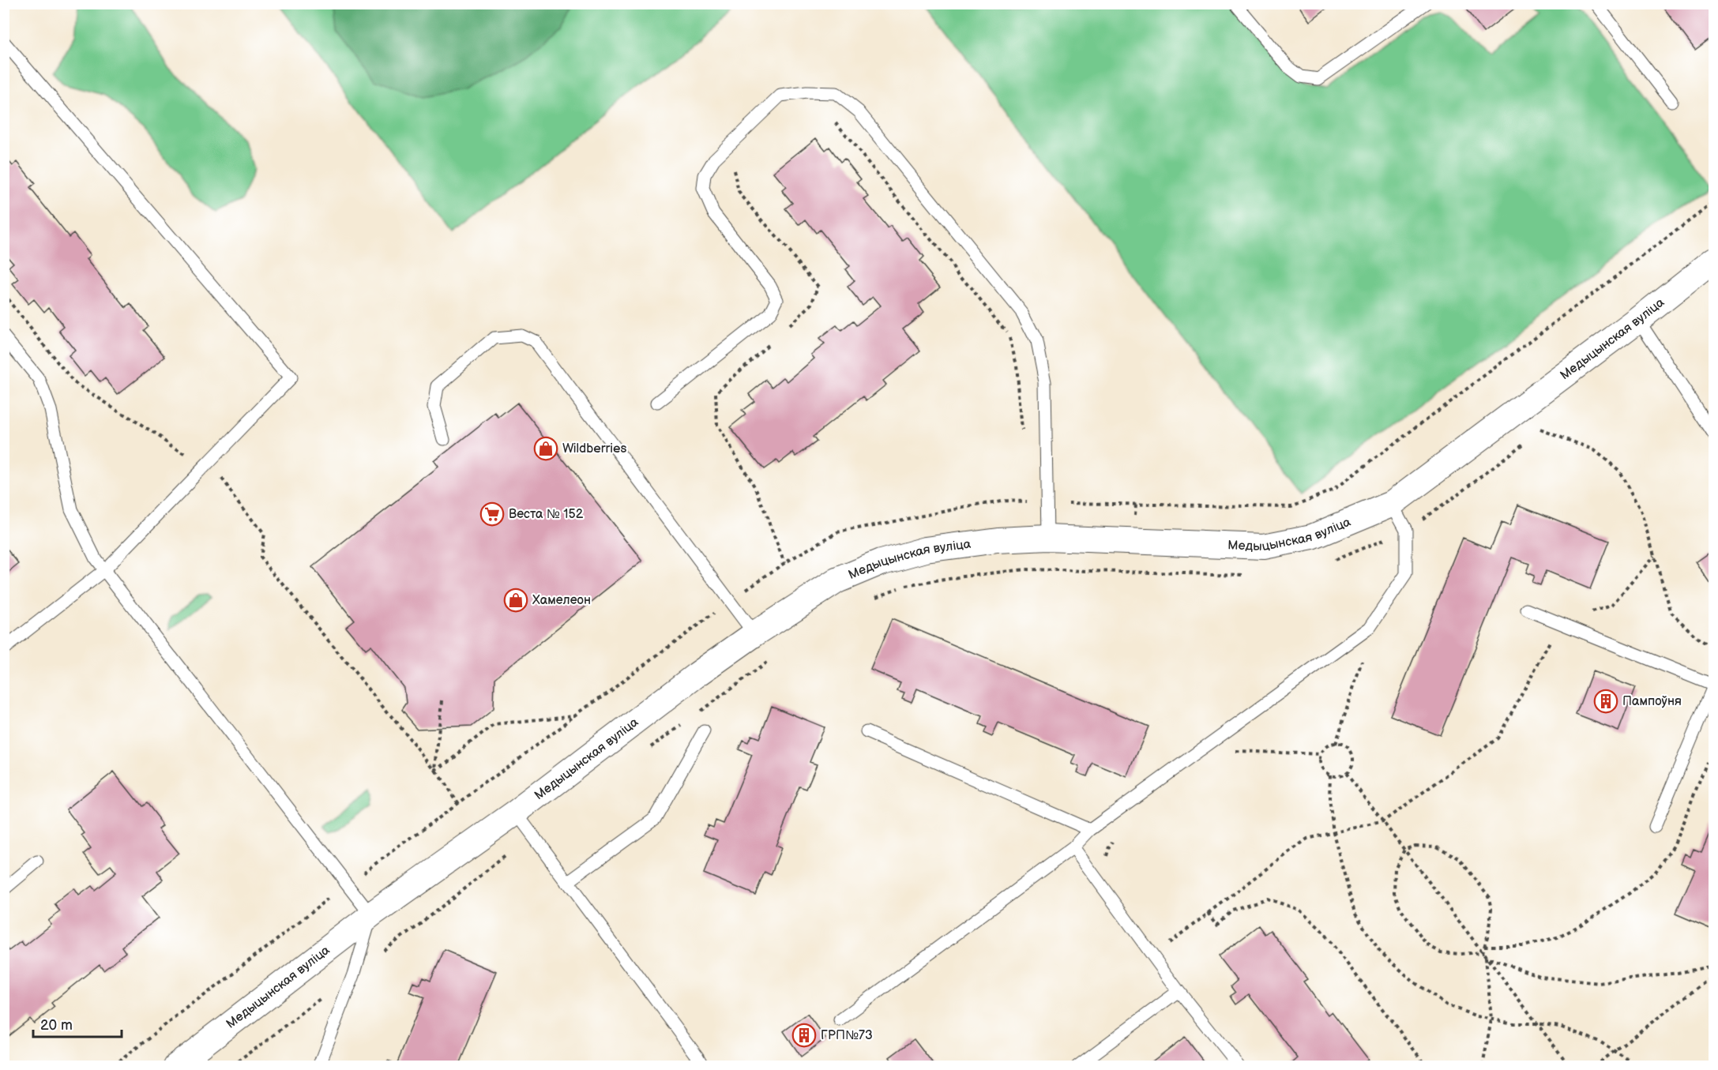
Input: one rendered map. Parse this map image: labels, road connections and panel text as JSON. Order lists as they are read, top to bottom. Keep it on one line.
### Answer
{"streets":{"street":["Медыцынская вуліца"]},"places":{"shop":["Wildberries","Хамелеон"],"supermarket":["Веста № 152"],"building":["Пампоўня","ГРП№73"]},"scale_bar":"20 m"}
